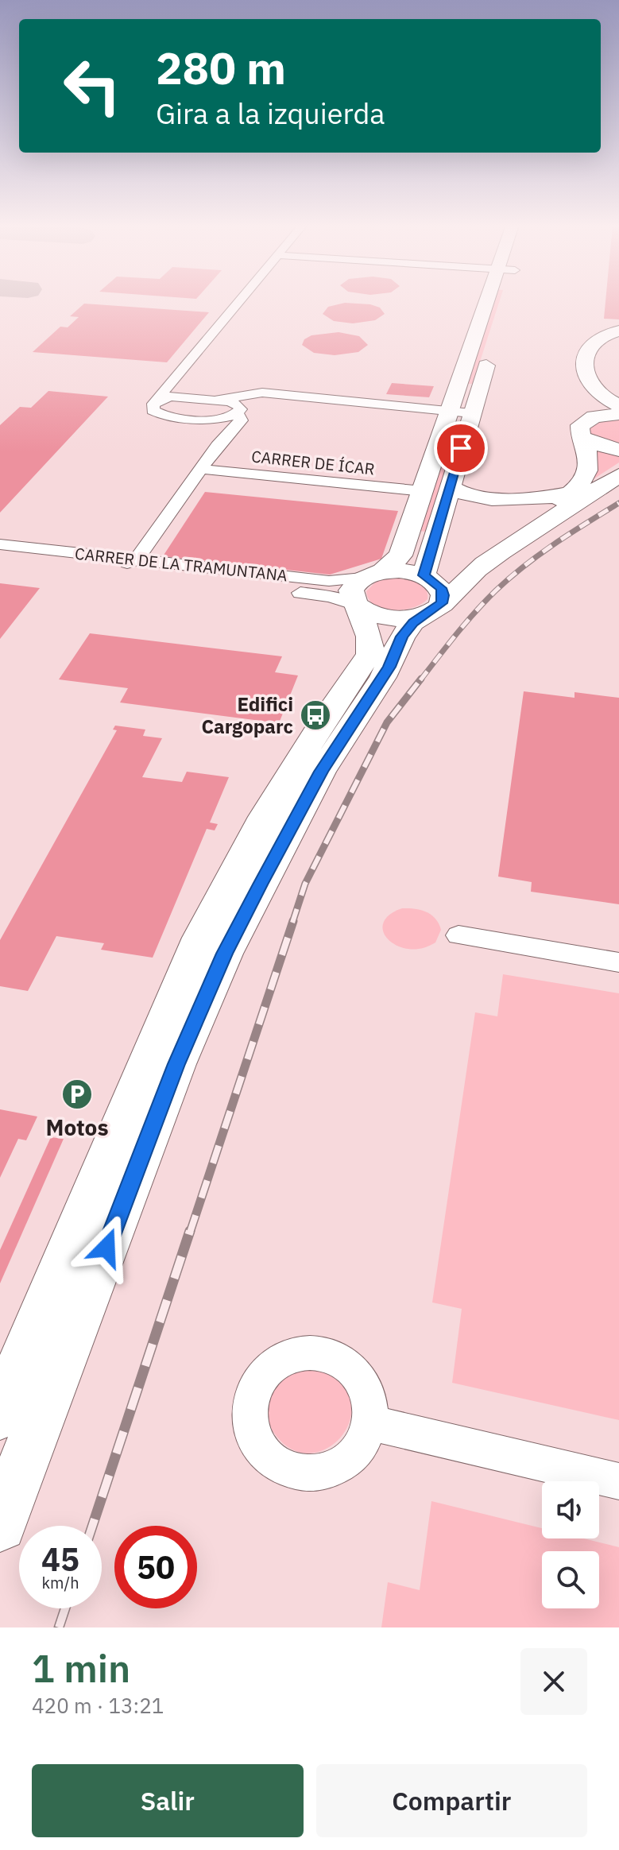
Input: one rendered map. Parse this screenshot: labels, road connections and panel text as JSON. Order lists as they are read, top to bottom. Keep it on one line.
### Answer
{"streets":{"street":["CARRER DE ÍCAR","CARRER DE LA TRAMUNTANA"]},"places":{"bus stop":["Edifici Cargoparc"],"parking":["Motos"]},"page":{"turn":["280 m","Gira a la izquierda"],"speed":"45 km/h","limit":"50","heading":["1 min","420 m · 13:21"],"buttons":["Salir","Compartir"]}}
